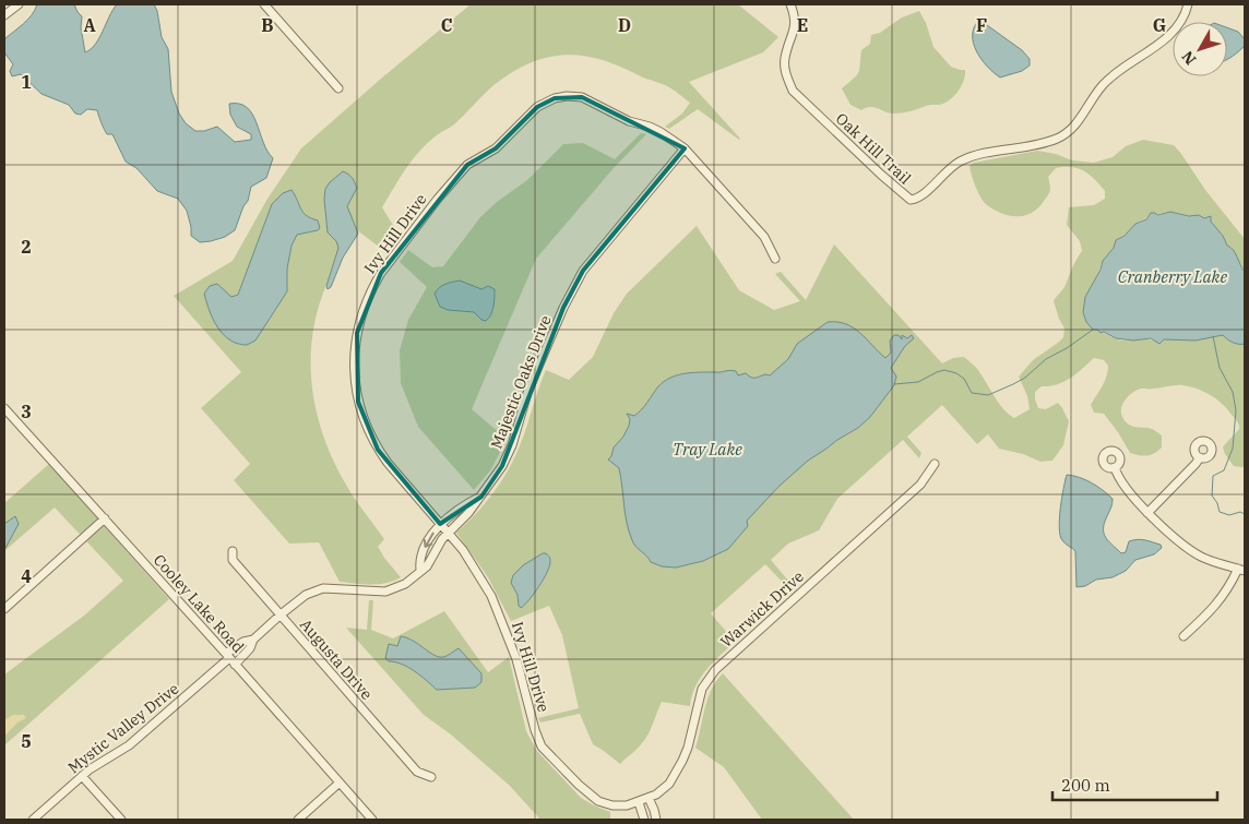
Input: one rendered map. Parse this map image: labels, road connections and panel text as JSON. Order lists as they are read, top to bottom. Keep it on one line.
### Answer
{"streets":{"street":["Oak Hill Trail","Ivy Hill Drive","Majestic Oaks Drive","Cooley Lake Road","Warwick Drive","Augusta Drive","Mystic Valley Drive"]},"crossings":[["Ivy Hill Drive","Majestic Oaks Drive"],["Ivy Hill Drive","Warwick Drive"],["Majestic Oaks Drive","Cooley Lake Road"],["Majestic Oaks Drive","Augusta Drive"],["Majestic Oaks Drive","Mystic Valley Drive"],["Cooley Lake Road","Mystic Valley Drive"]],"water":["Cranberry Lake","Tray Lake"],"scale_bar":"200 m","north":"bottom left","grid":{"columns":["A","B","C","D","E","F","G"],"rows":["1","2","3","4","5"]}}
